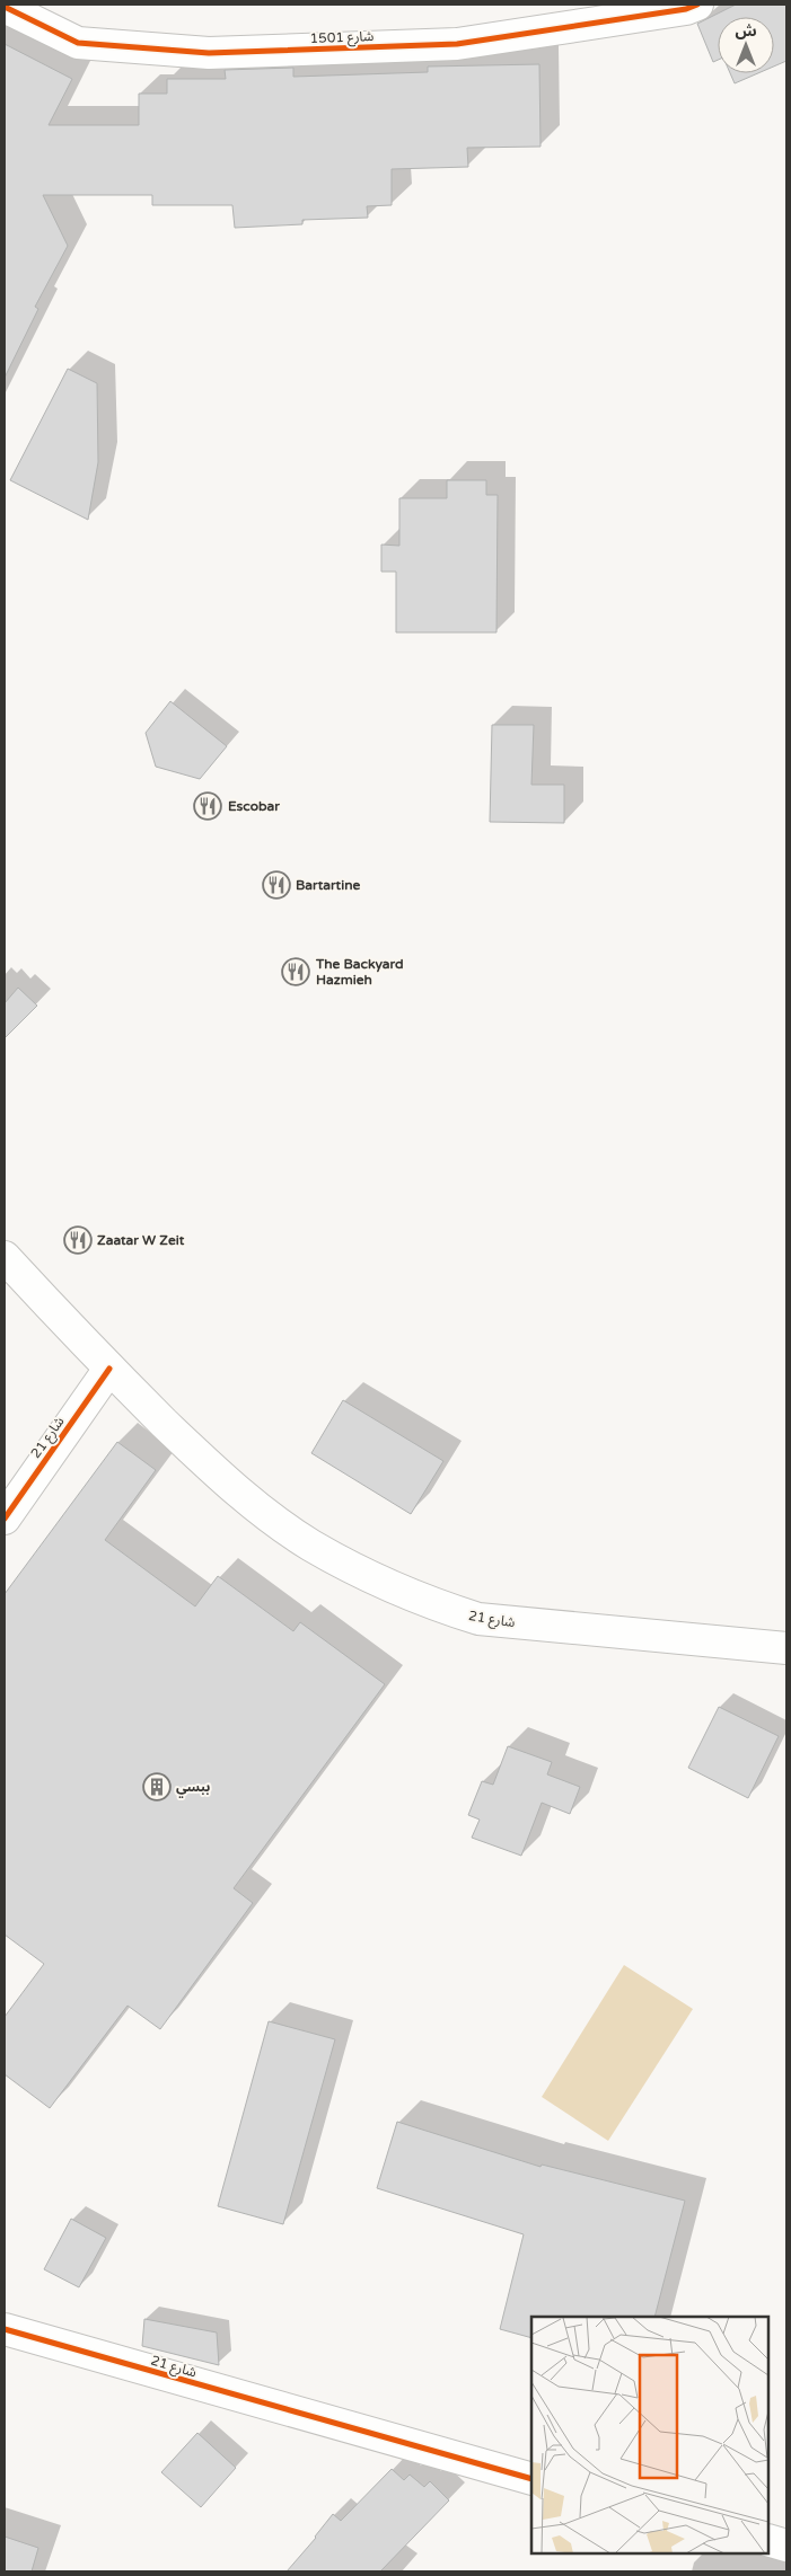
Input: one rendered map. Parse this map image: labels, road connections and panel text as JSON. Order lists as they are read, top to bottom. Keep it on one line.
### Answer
{"streets":{"street":["شارع 1501","شارع 21"]},"places":{"restaurant":["Escobar","Bartartine","The Backyard Hazmieh","Zaatar W Zeit"],"building":["ببسي"]},"north":"top"}
